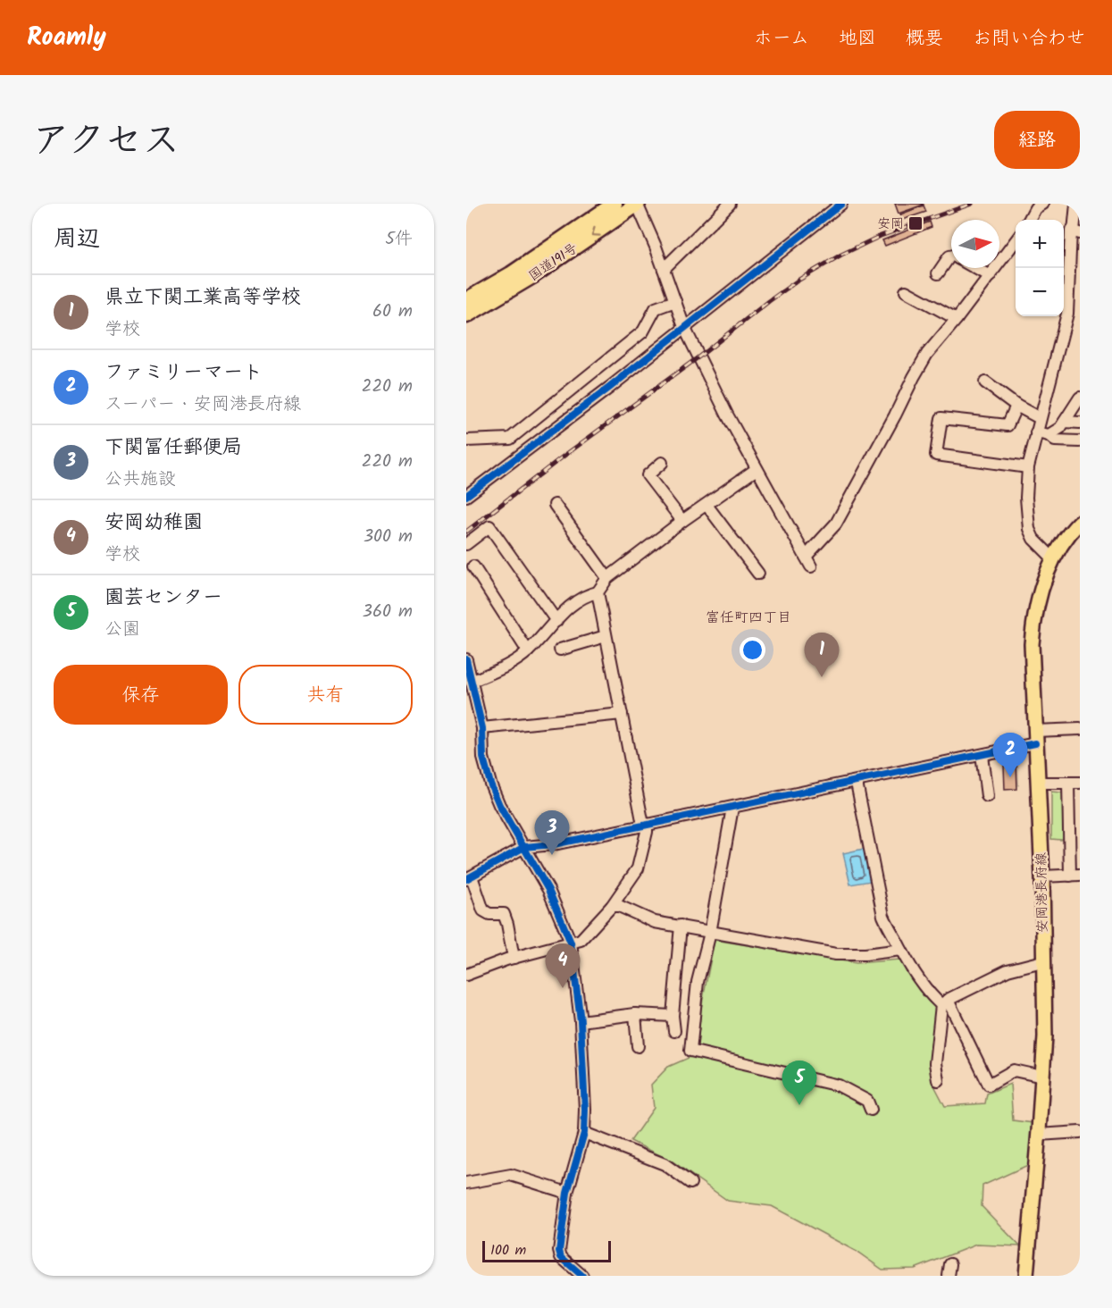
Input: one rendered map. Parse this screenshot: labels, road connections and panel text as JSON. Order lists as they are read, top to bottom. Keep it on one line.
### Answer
{"streets":{"highway":["国道191号"],"main road":["安岡港長府線"]},"districts":["富任町四丁目"],"places":{"transit":["安岡"]},"scale_bar":"100 m","north":"right","page":{"header":"Roamly","nav":["ホーム","地図","概要","お問い合わせ"],"title":"アクセス","buttons":["経路",["保存","共有"]],"heading":["周辺","5件"],"map_buttons":["+","−"],"list":[{"mark":"1","name":"県立下関工業高等学校","note":"学校","value":"60 m"},{"mark":"2","name":"ファミリーマート","note":"スーパー · 安岡港長府線","value":"220 m"},{"mark":"3","name":"下関冨任郵便局","note":"公共施設","value":"220 m"},{"mark":"4","name":"安岡幼稚園","note":"学校","value":"300 m"},{"mark":"5","name":"園芸センター","note":"公園","value":"360 m"}],"pins":["1","2","3","4","5"],"scale":"100 m"}}
